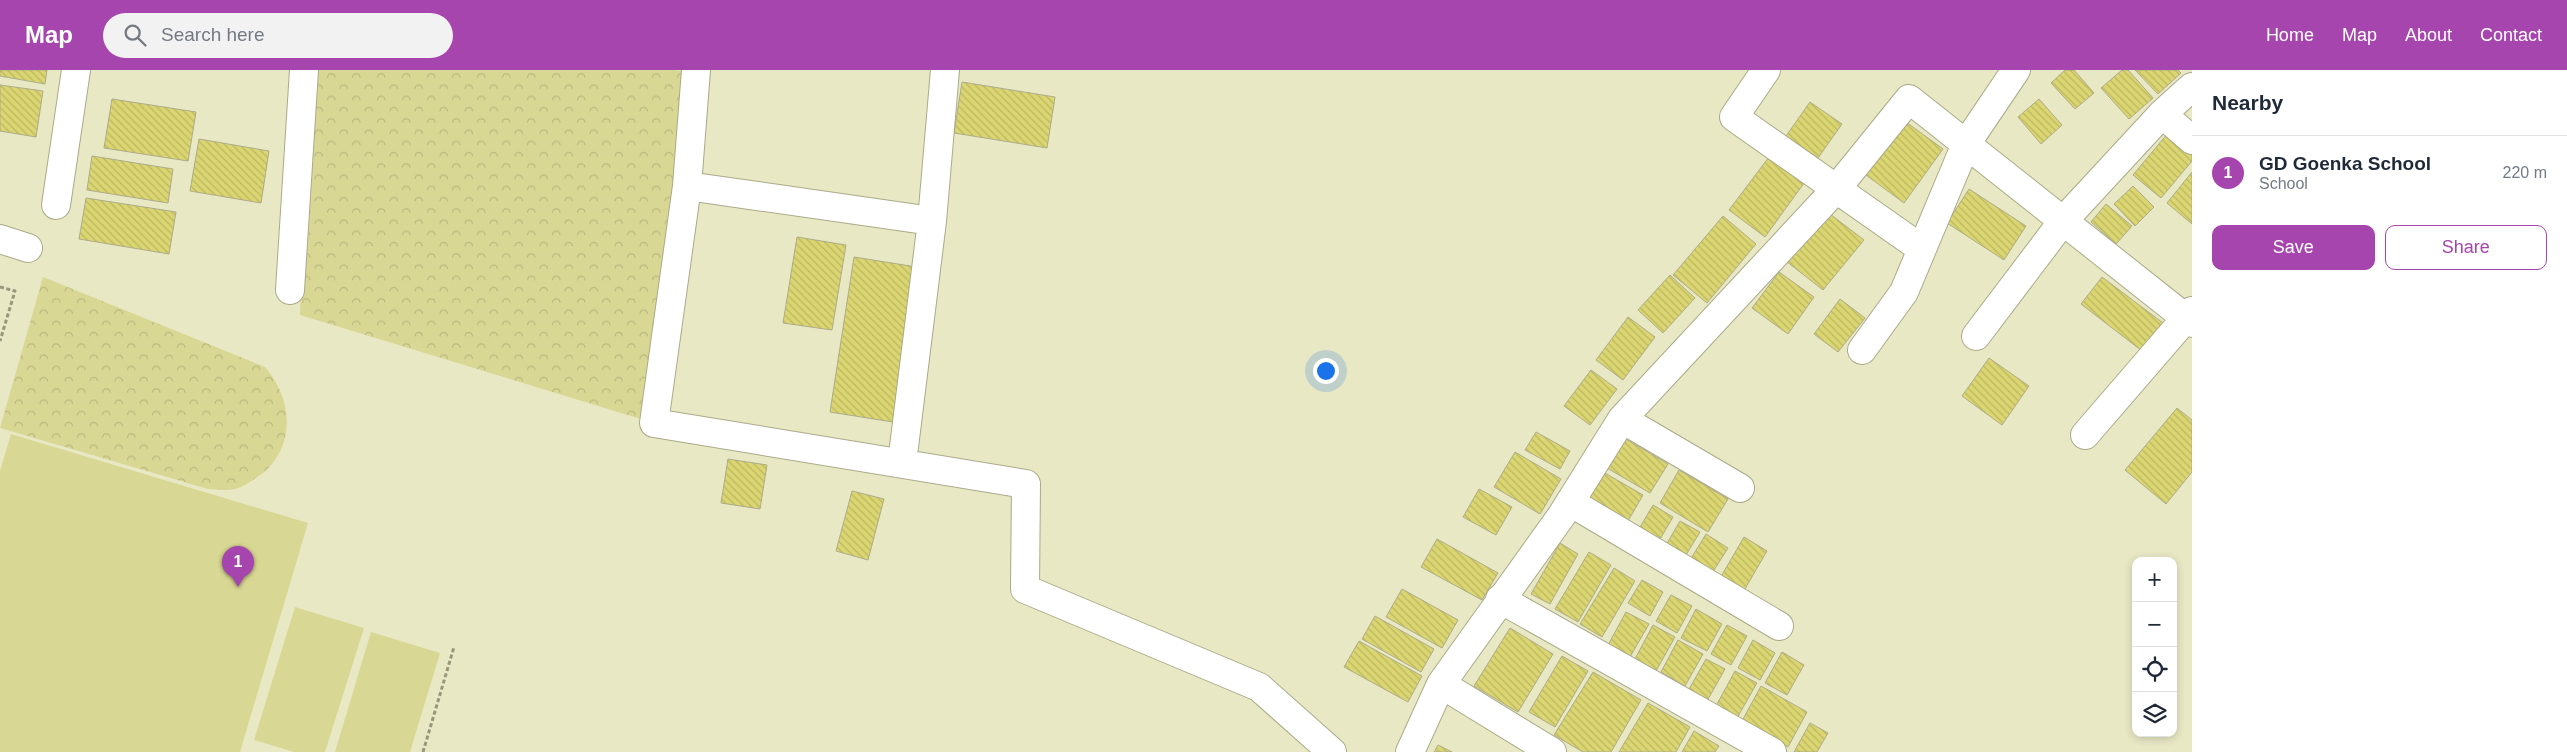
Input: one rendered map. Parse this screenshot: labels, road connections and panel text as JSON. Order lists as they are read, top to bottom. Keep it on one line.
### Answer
{"page":{"header":"Map","search":"Search here","nav":["Home","Map","About","Contact"],"heading":"Nearby","list":[{"mark":"1","name":"GD Goenka School","note":"School","value":"220 m"}],"buttons":["Save","Share"],"pins":"1","map_buttons":["+","−"]}}
